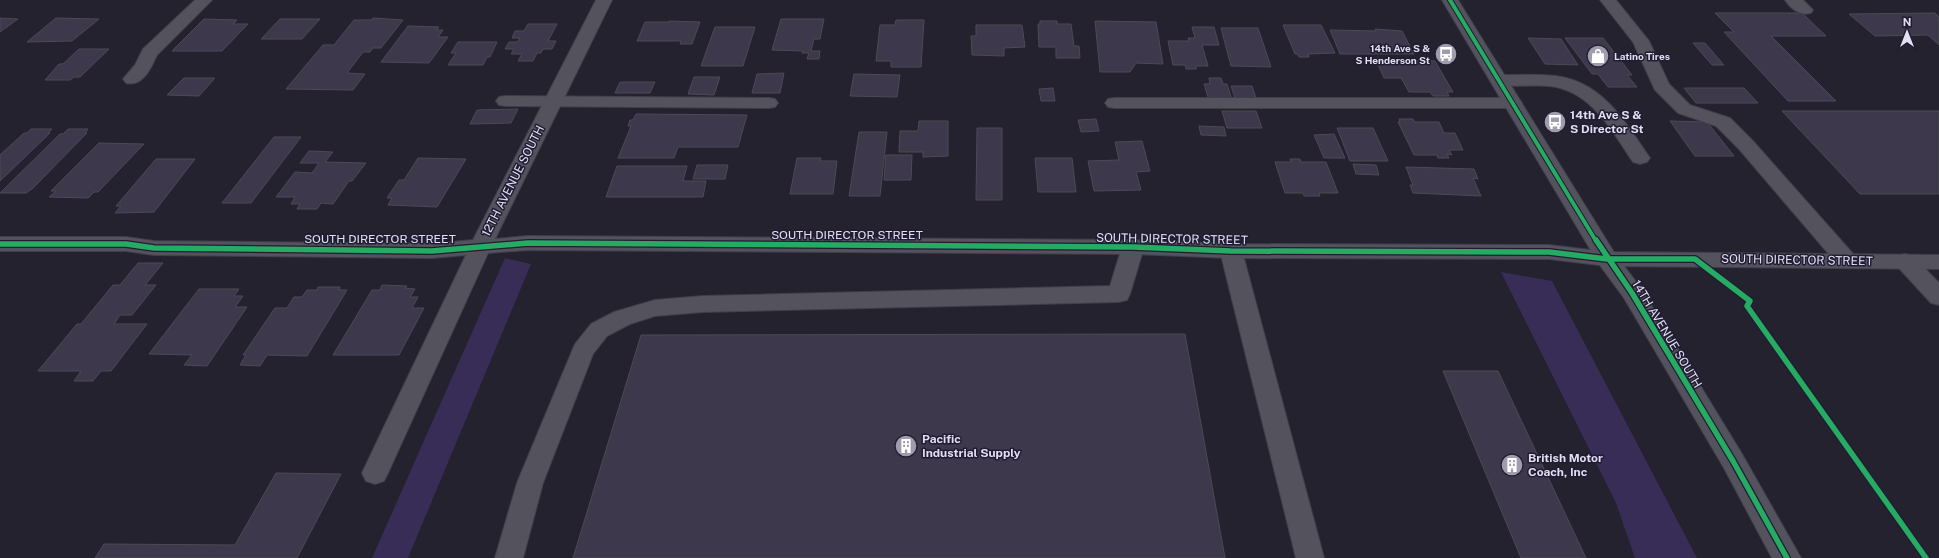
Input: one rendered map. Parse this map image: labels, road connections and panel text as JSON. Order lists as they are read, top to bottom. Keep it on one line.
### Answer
{"streets":{"street":["12TH AVENUE SOUTH","SOUTH DIRECTOR STREET","14TH AVENUE SOUTH"]},"crossings":[["12TH AVENUE SOUTH","SOUTH DIRECTOR STREET"],["SOUTH DIRECTOR STREET","14TH AVENUE SOUTH"]],"places":{"bus stop":["14th Ave S & S Henderson St","14th Ave S & S Director St"],"shop":["Latino Tires"],"building":["Pacific Industrial Supply","British Motor Coach, Inc"]},"north":"top"}
